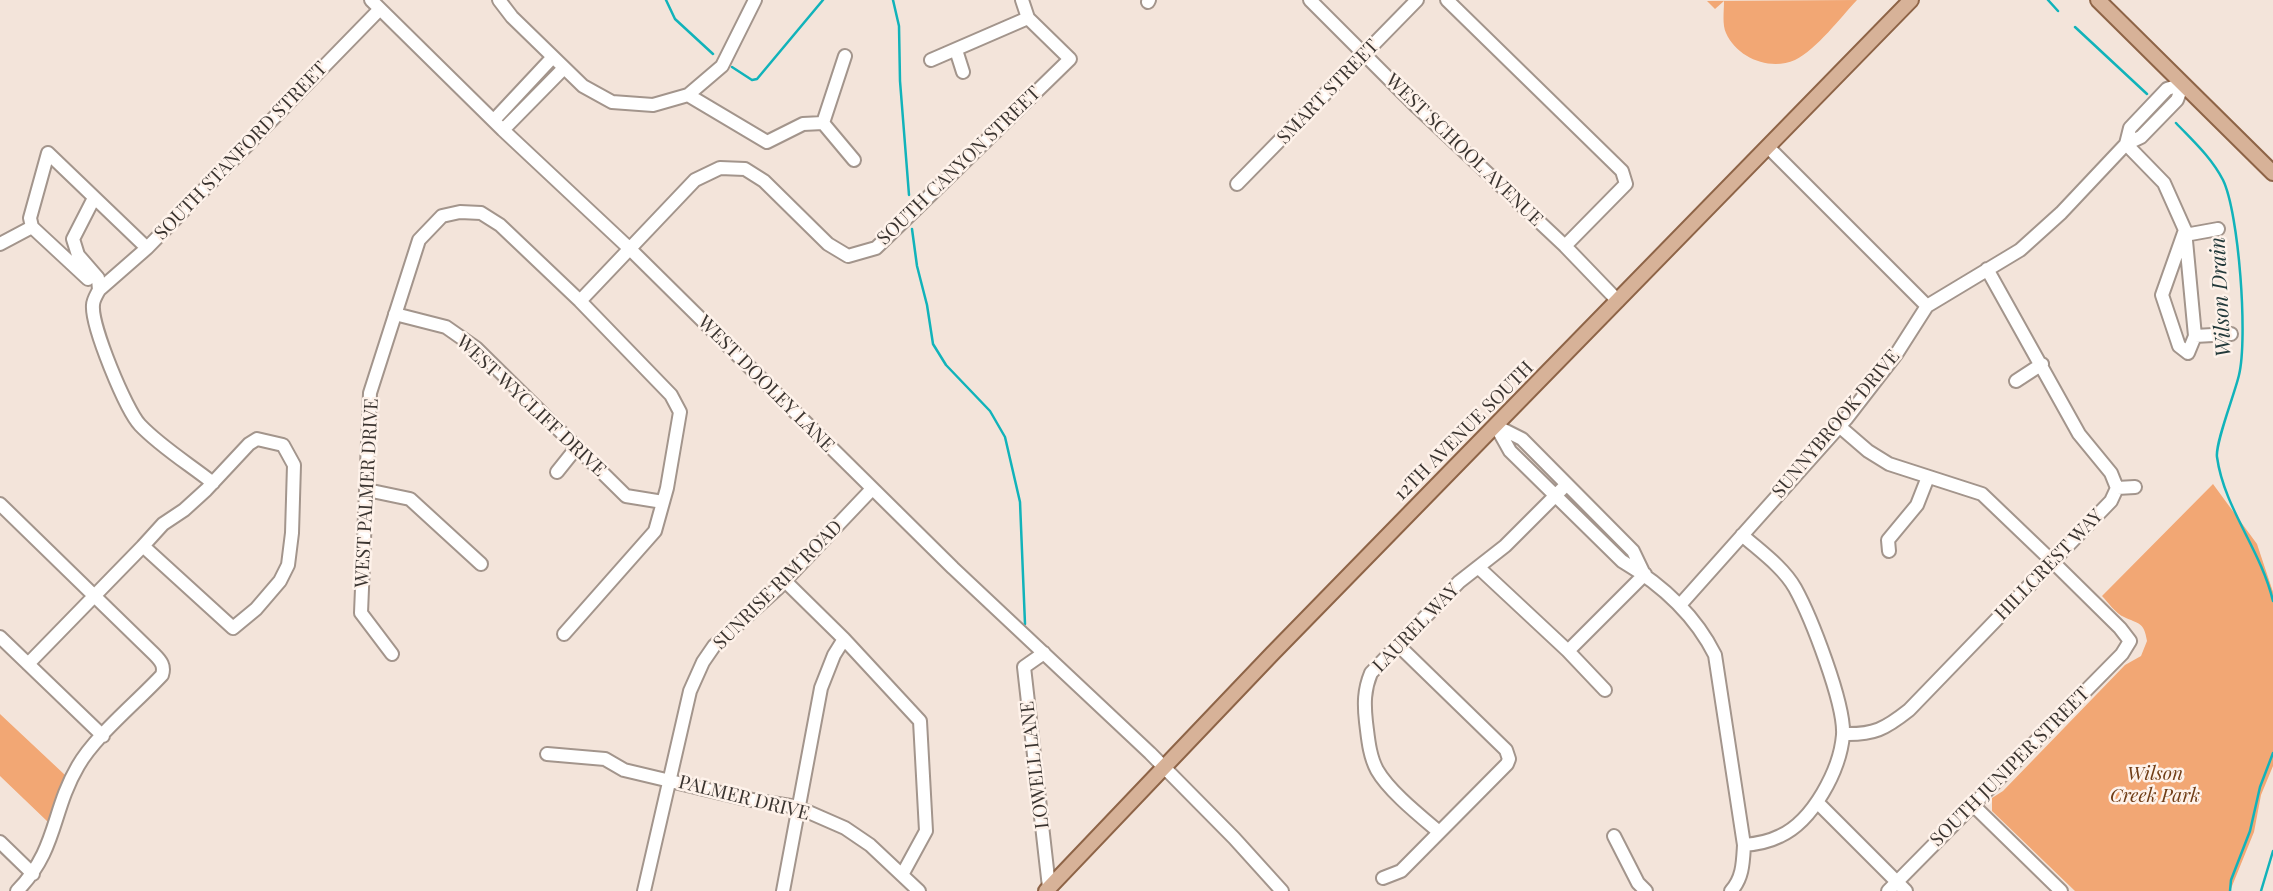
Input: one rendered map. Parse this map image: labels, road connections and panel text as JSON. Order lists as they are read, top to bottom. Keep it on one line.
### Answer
{"streets":{"main road":["12TH AVENUE SOUTH"],"street":["SMART STREET","WEST SCHOOL AVENUE","SOUTH STANFORD STREET","SOUTH CANYON STREET","WEST DOOLEY LANE","WEST WYCLIFF DRIVE","SUNNYBROOK DRIVE","WEST PALMER DRIVE","HILLCREST WAY","SUNRISE RIM ROAD","LAUREL WAY","LOWELL LANE","SOUTH JUNIPER STREET","PALMER DRIVE"]},"crossings":[["SMART STREET","WEST SCHOOL AVENUE"],["WEST SCHOOL AVENUE","12TH AVENUE SOUTH"],["SOUTH STANFORD STREET","WEST DOOLEY LANE"],["SOUTH CANYON STREET","WEST DOOLEY LANE"],["SOUTH CANYON STREET","WEST PALMER DRIVE"],["WEST DOOLEY LANE","12TH AVENUE SOUTH"],["WEST DOOLEY LANE","SUNRISE RIM ROAD"],["WEST DOOLEY LANE","LOWELL LANE"],["WEST WYCLIFF DRIVE","WEST PALMER DRIVE"],["12TH AVENUE SOUTH","LOWELL LANE"],["HILLCREST WAY","SOUTH JUNIPER STREET"],["SUNRISE RIM ROAD","PALMER DRIVE"]],"water":["Wilson Drain"],"parks":["Wilson Creek Park"]}
